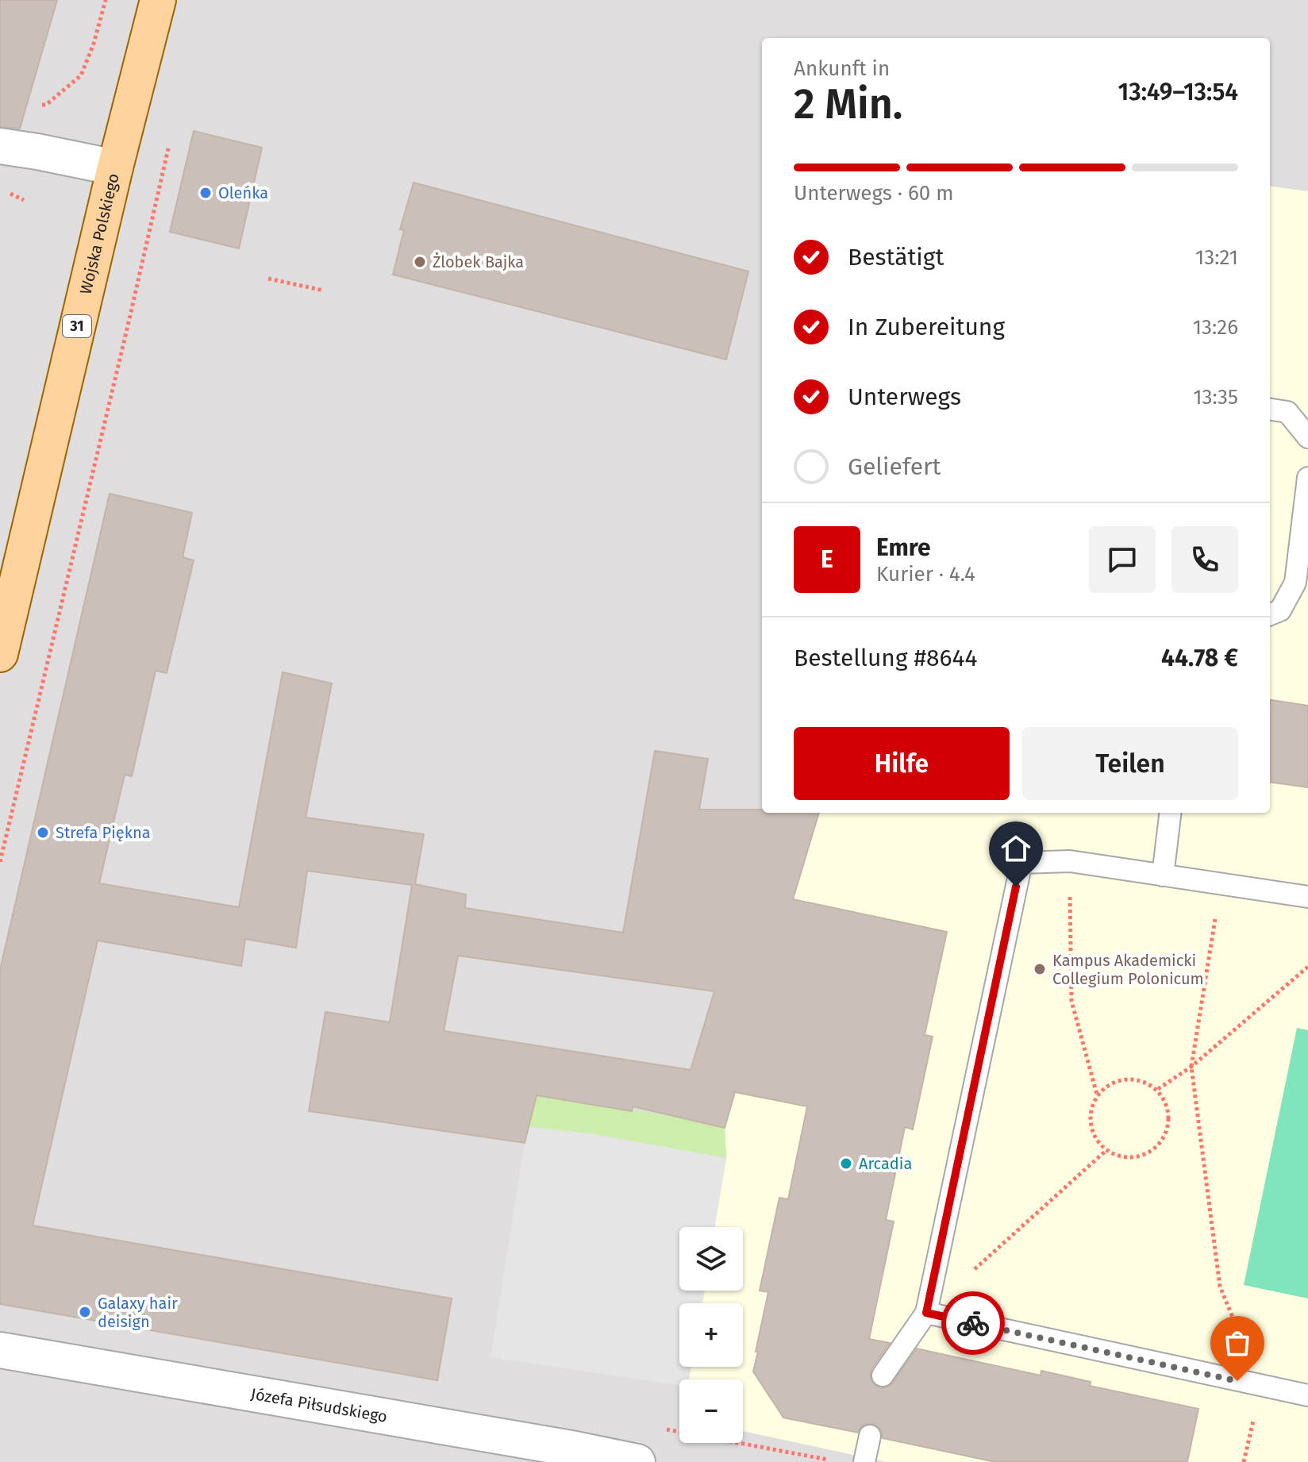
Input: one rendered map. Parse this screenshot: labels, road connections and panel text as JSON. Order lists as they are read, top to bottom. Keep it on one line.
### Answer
{"streets":{"main road":["Wojska Polskiego","31"],"street":["Józefa Piłsudskiego"]},"places":["Oleńka","Żlobek Bajka","Strefa Piękna","Kampus Akademicki Collegium Polonicum","Arcadia","Galaxy hair deisign"],"page":{"heading":["2 Min.","Ankunft in","13:49–13:54"],"panel":["Emre","Kurier · 4.4","Bestellung #8644","44.78 €"],"bar":"Unterwegs · 60 m","list":[["Bestätigt","13:21"],["In Zubereitung","13:26"],["Unterwegs","13:35"],"Geliefert"],"round":"E","buttons":["Hilfe","Teilen"],"map_buttons":["+","−"]}}
